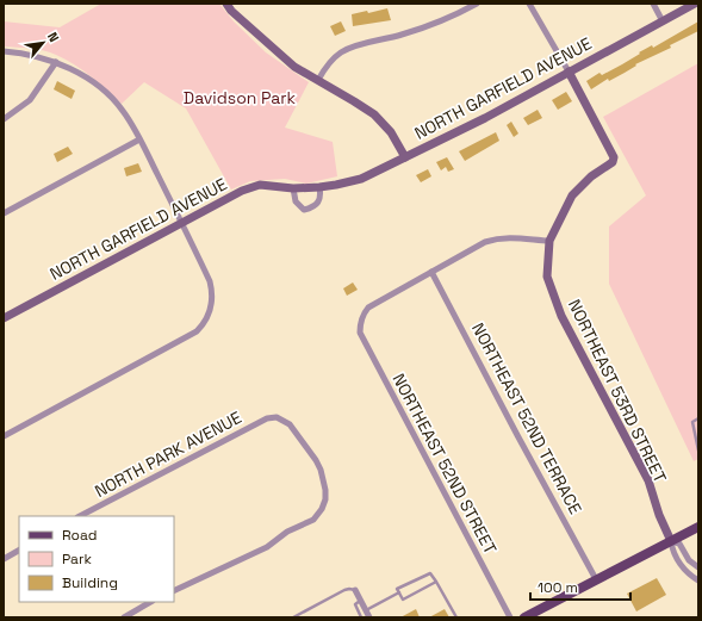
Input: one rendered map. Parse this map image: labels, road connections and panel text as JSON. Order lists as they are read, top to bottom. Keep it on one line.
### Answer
{"streets":{"street":["NORTH GARFIELD AVENUE","NORTHEAST 53RD STREET","NORTHEAST 52ND TERRACE","NORTH PARK AVENUE","NORTHEAST 52ND STREET"]},"crossings":[["NORTH GARFIELD AVENUE","NORTHEAST 53RD STREET"],["NORTHEAST 52ND TERRACE","NORTHEAST 52ND STREET"]],"parks":["Davidson Park"],"legend":["Road","Park","Building"],"scale_bar":"100 m","north":"top right"}
